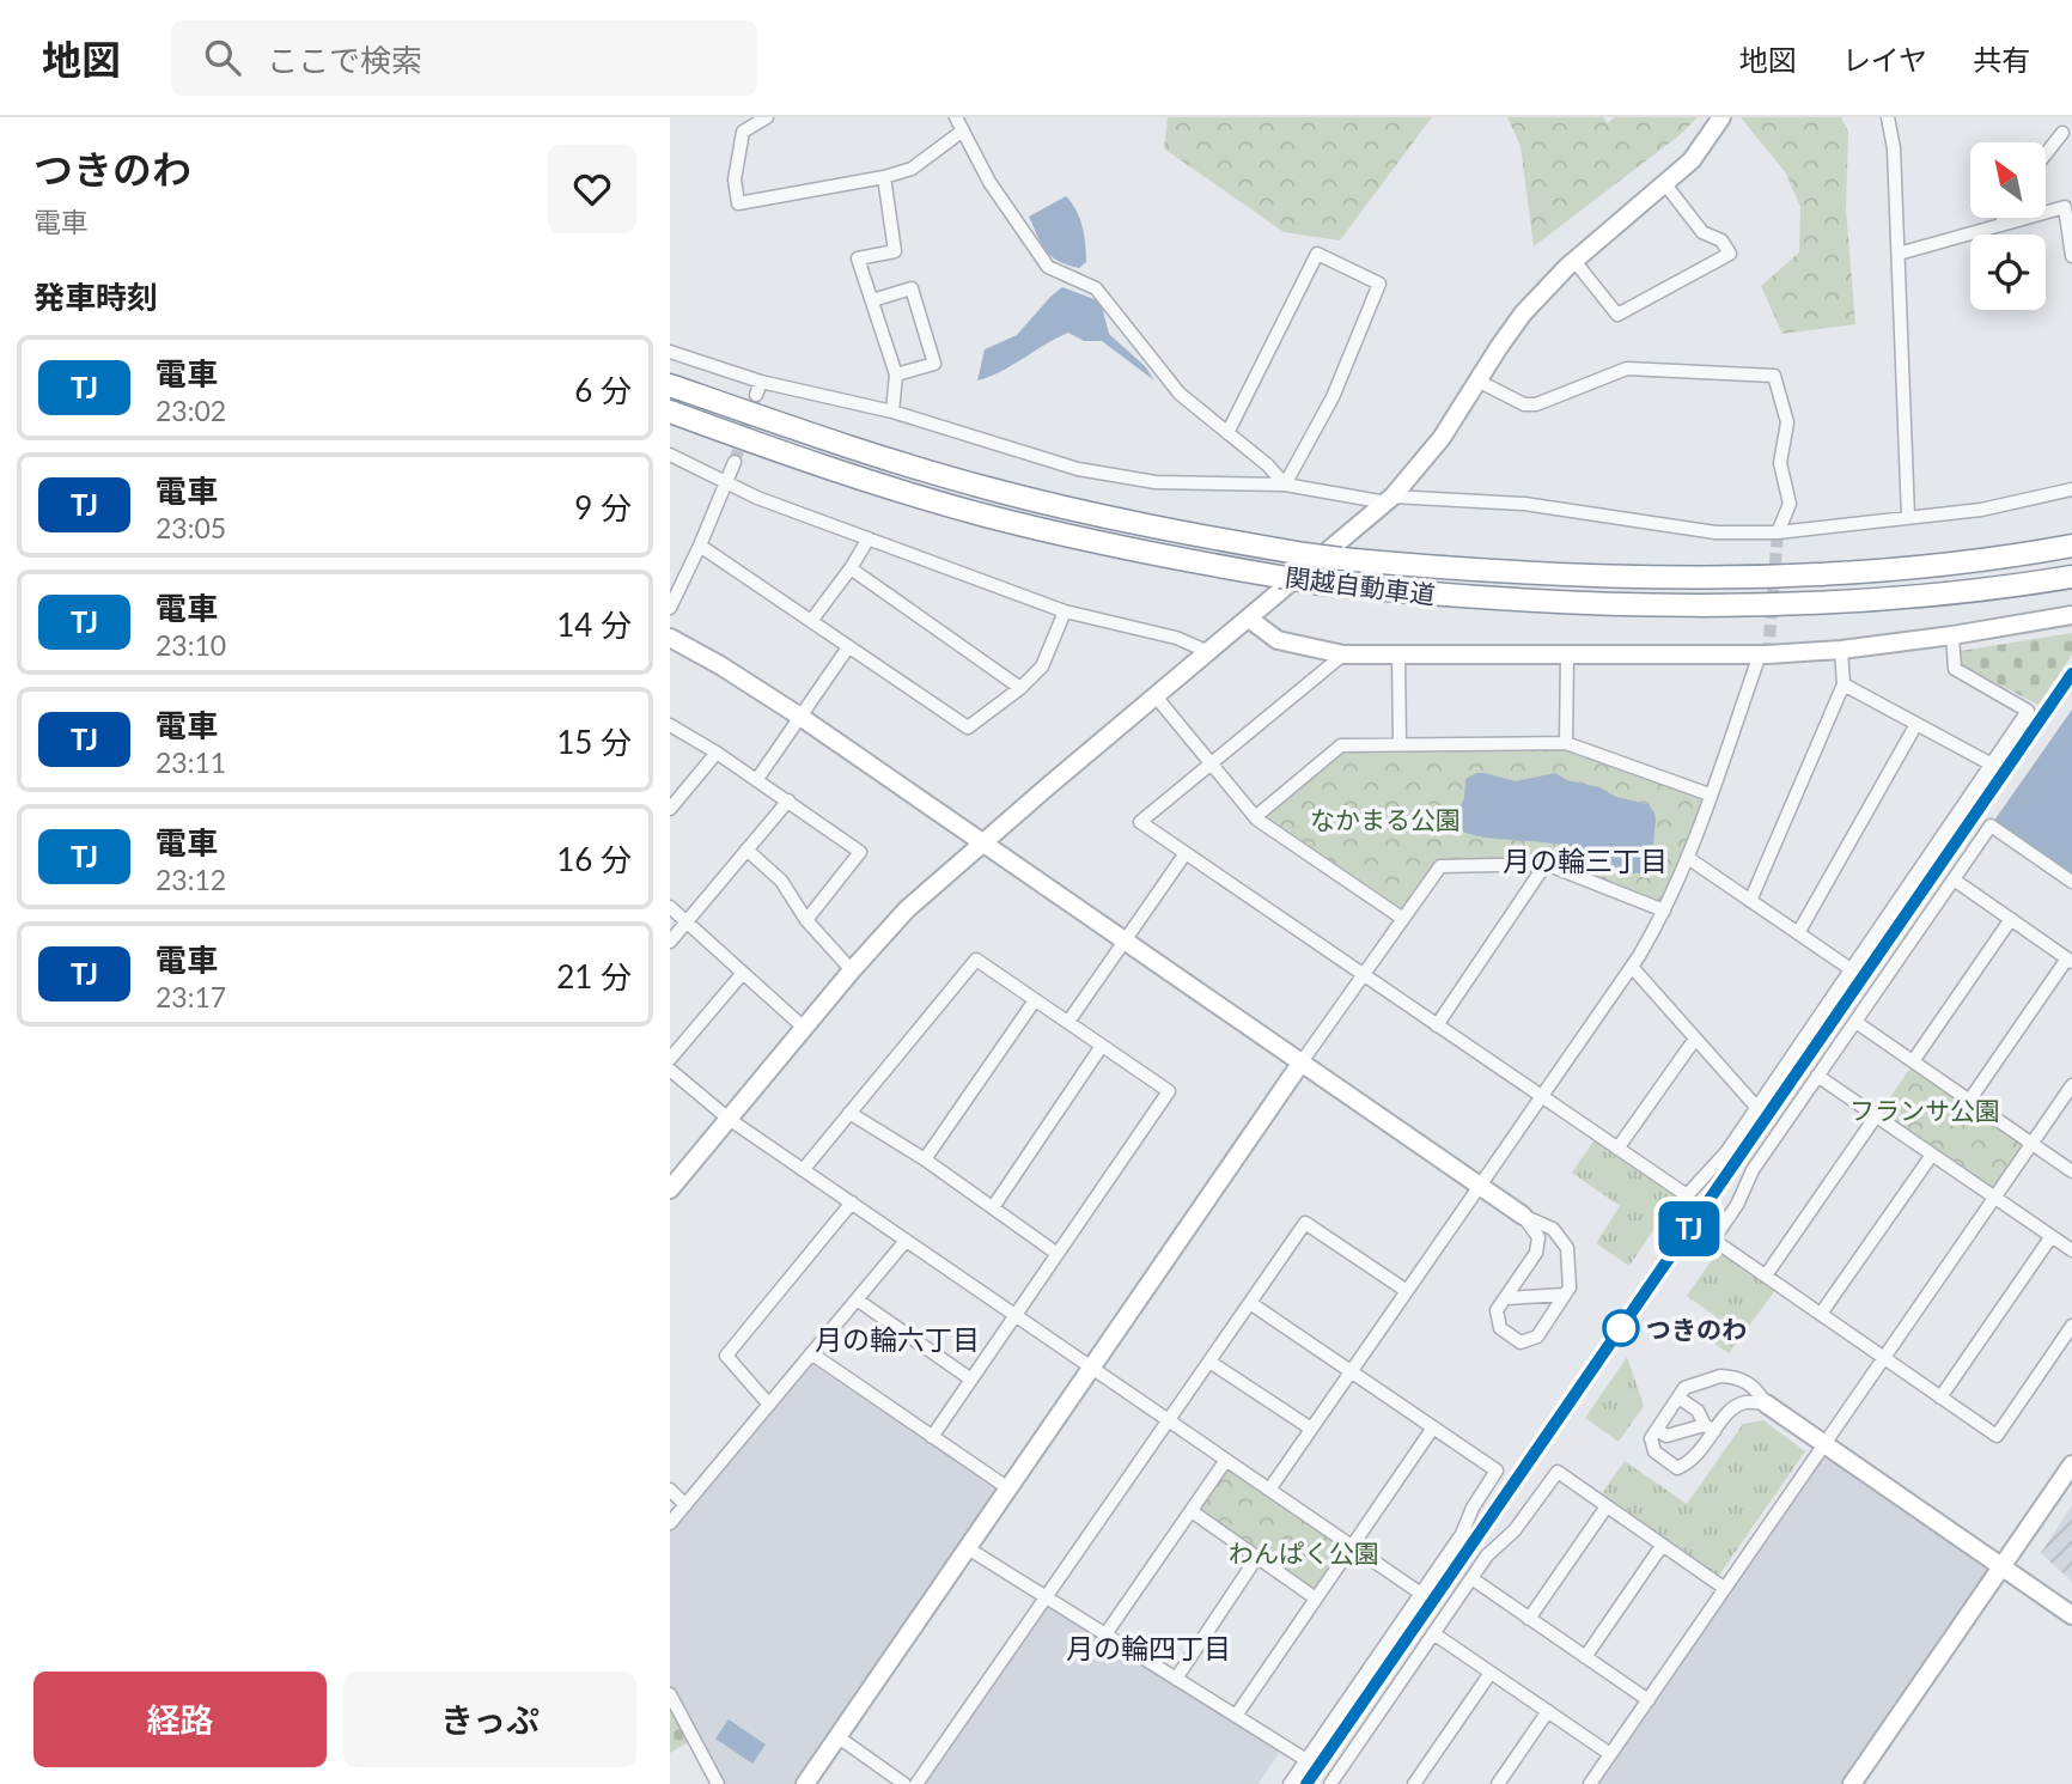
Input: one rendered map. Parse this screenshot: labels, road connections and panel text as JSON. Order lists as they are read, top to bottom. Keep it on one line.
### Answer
{"streets":{"highway":["関越自動車道"]},"districts":["月の輪三丁目","月の輪六丁目","月の輪四丁目"],"parks":["なかまる公園","フランサ公園","わんぱく公園"],"places":["つきのわ"],"north":"top left","page":{"header":"地図","search":"ここで検索","nav":["地図","レイヤ","共有"],"heading":[["つきのわ","電車"],"発車時刻"],"on_map":"TJ","list":[{"mark":"TJ","name":"電車","note":"23:02","value":"6 分"},{"mark":"TJ","name":"電車","note":"23:05","value":"9 分"},{"mark":"TJ","name":"電車","note":"23:10","value":"14 分"},{"mark":"TJ","name":"電車","note":"23:11","value":"15 分"},{"mark":"TJ","name":"電車","note":"23:12","value":"16 分"},{"mark":"TJ","name":"電車","note":"23:17","value":"21 分"}],"buttons":["経路","きっぷ"]}}
